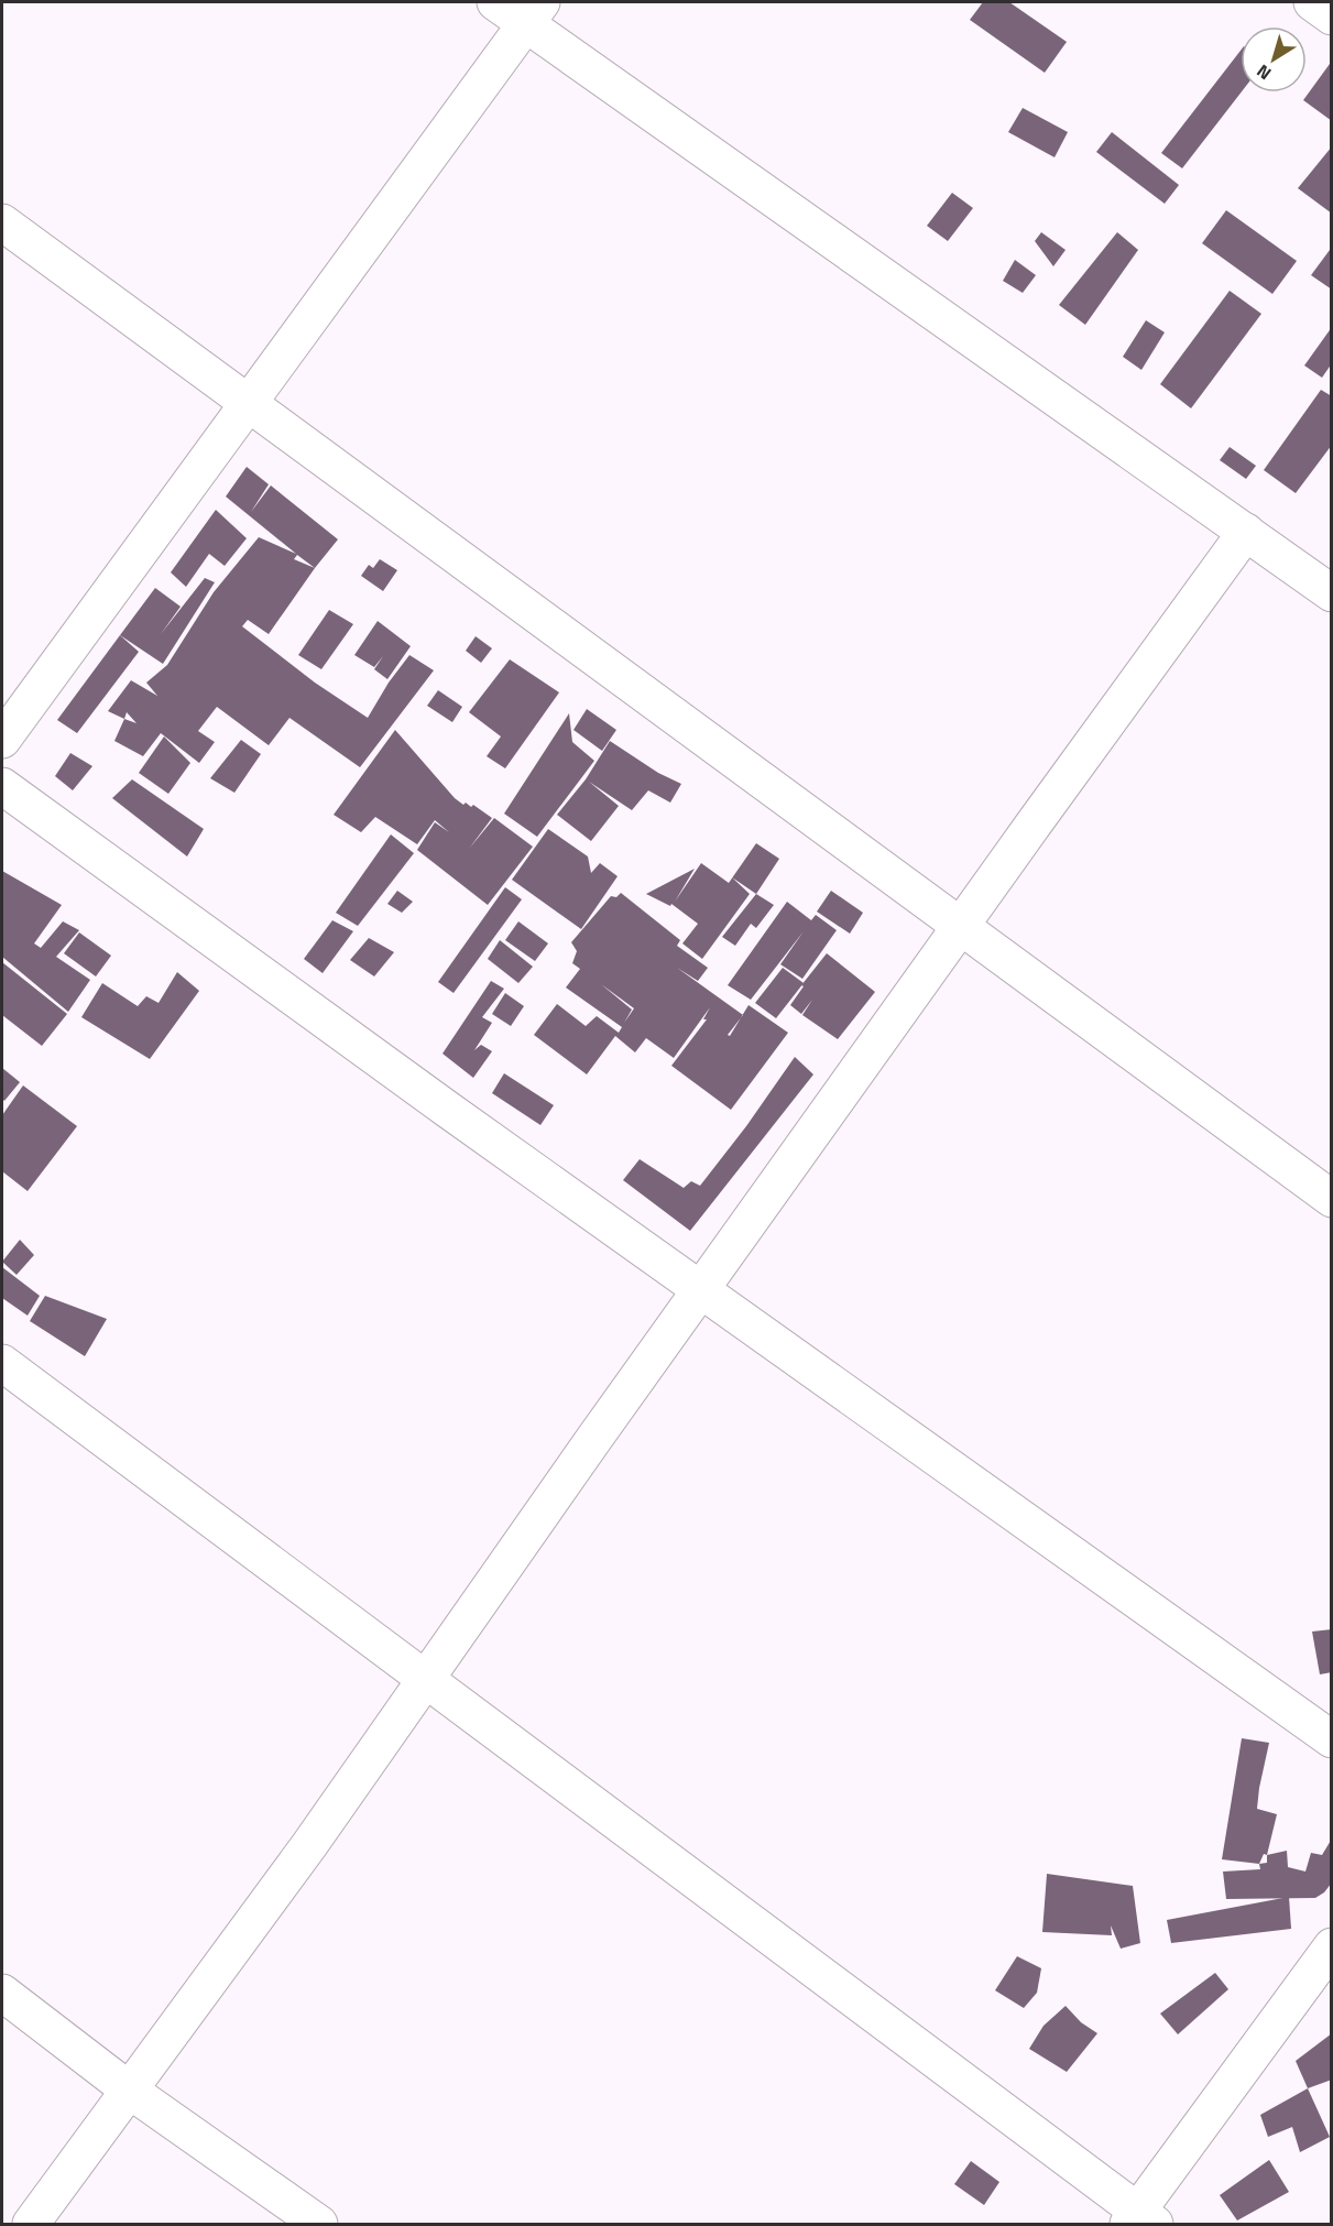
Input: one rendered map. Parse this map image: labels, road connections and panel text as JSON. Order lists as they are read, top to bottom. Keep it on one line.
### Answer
{"north":"bottom left"}
